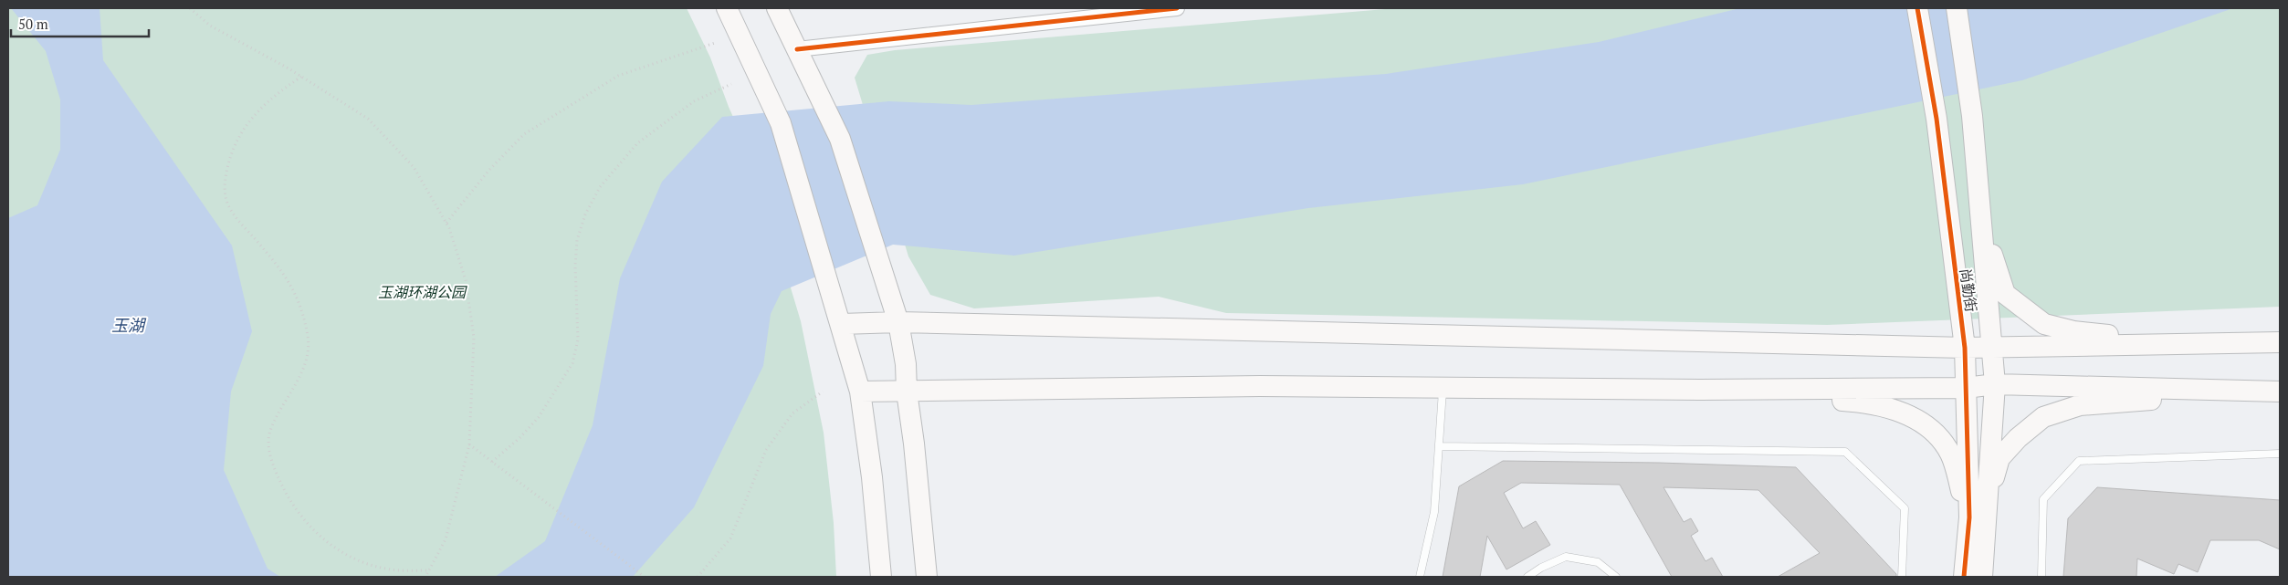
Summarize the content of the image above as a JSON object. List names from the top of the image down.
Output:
{
  "streets": {
    "main road": ["尚勤街"]
  },
  "water": ["玉湖"],
  "parks": ["玉湖环湖公园"],
  "scale_bar": "50 m"
}
